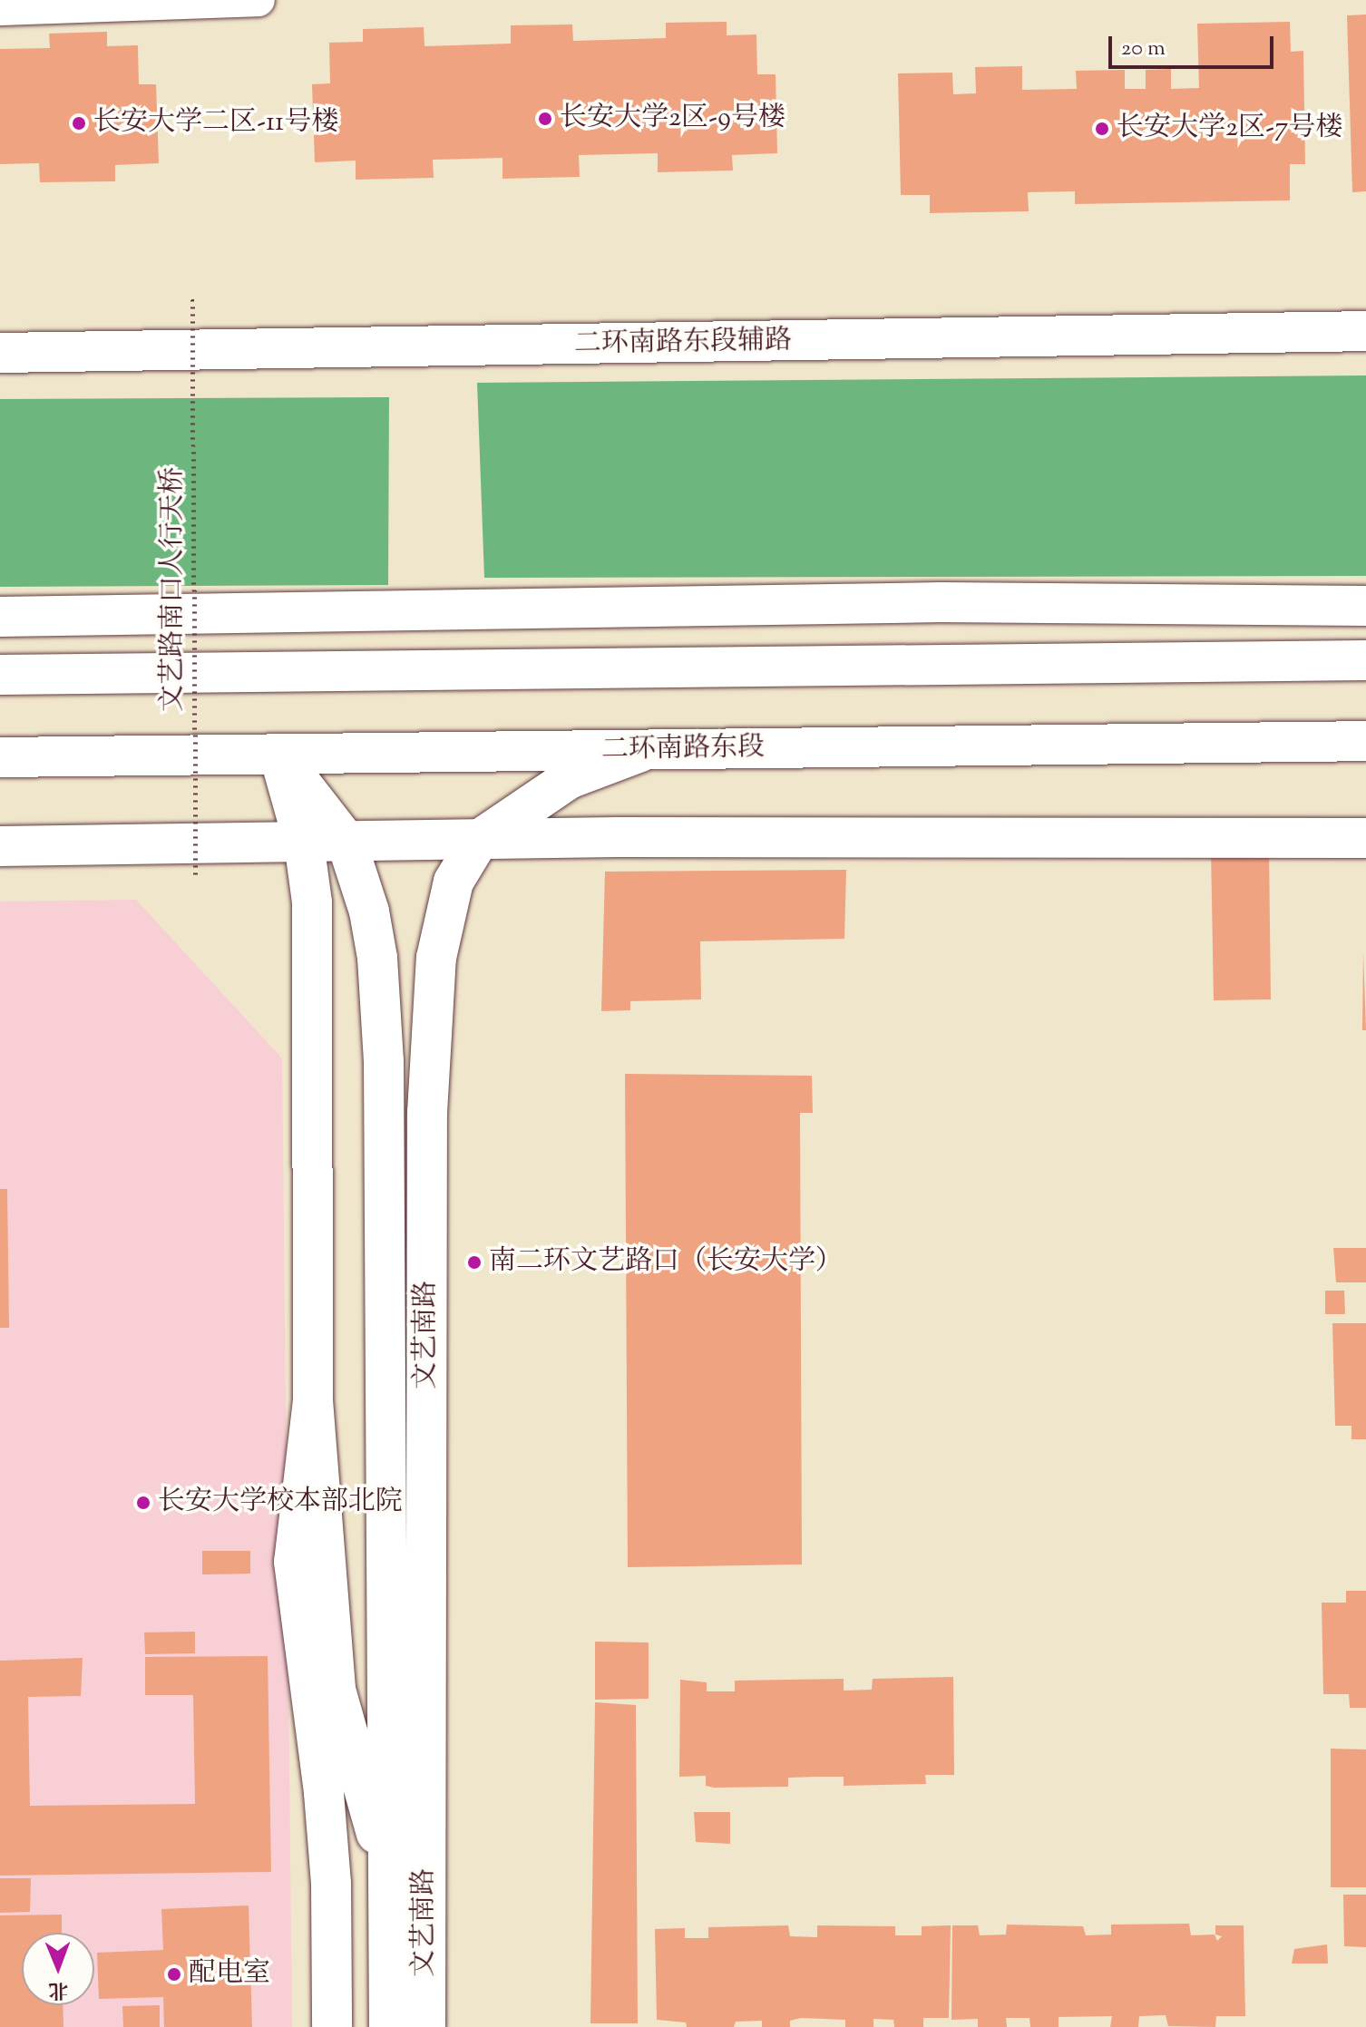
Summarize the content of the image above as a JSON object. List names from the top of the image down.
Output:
{
  "streets": {
    "main road": ["二环南路东段辅路", "二环南路东段", "文艺南路"],
    "path": ["文艺路南口人行天桥"]
  },
  "crossings": [
    ["二环南路东段", "文艺南路"]
  ],
  "places": [
    "长安大学2区-9号楼",
    "长安大学二区-11号楼",
    "长安大学2区-7号楼",
    "南二环文艺路口（长安大学）",
    "长安大学校本部北院",
    "配电室"
  ],
  "scale_bar": "20 m",
  "north": "bottom"
}
